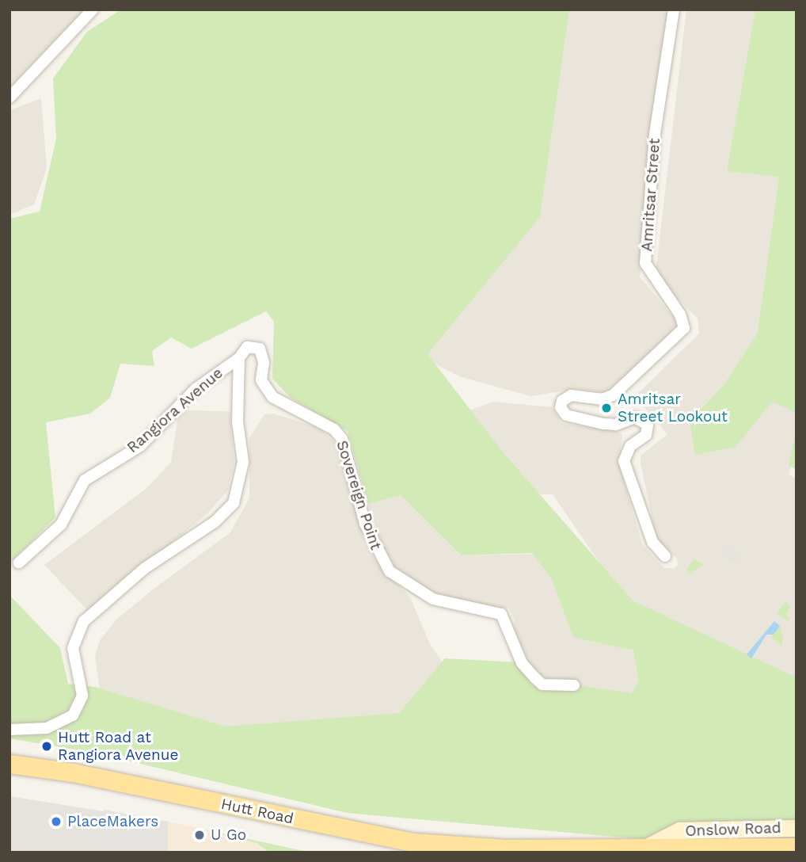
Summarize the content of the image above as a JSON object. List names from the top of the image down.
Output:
{
  "streets": {
    "main road": ["Hutt Road", "Onslow Road"],
    "street": ["Amritsar Street", "Rangiora Avenue", "Sovereign Point"]
  },
  "crossings": [
    ["Rangiora Avenue", "Sovereign Point"],
    ["Hutt Road", "Onslow Road"]
  ],
  "places": [
    "Amritsar Street Lookout",
    "Hutt Road at Rangiora Avenue",
    "PlaceMakers",
    "U Go"
  ]
}
